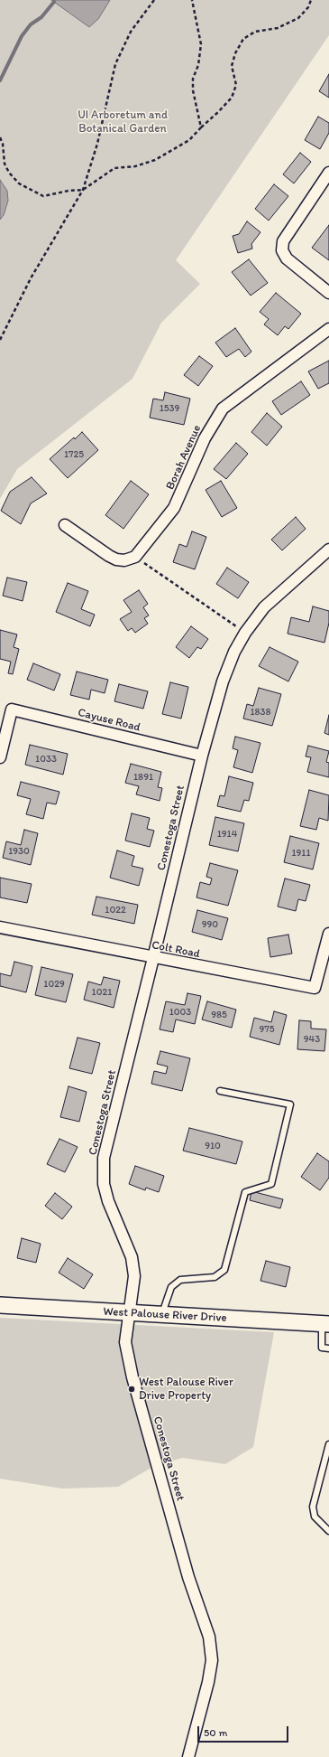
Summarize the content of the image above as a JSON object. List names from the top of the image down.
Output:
{
  "streets": {
    "street": [
      "Borah Avenue",
      "Cayuse Road",
      "Conestoga Street",
      "Colt Road",
      "West Palouse River Drive"
    ]
  },
  "crossings": [
    ["Cayuse Road", "Conestoga Street"],
    ["Conestoga Street", "Colt Road"],
    ["Conestoga Street", "West Palouse River Drive"]
  ],
  "parks": ["UI Arboretum and Botanical Garden"],
  "places": ["West Palouse River Drive Property"],
  "house_numbers": [
    "1539",
    "1725",
    "1838",
    "1033",
    "1891",
    "1914",
    "1930",
    "1911",
    "1022",
    "990",
    "1029",
    "1021",
    "1003",
    "985",
    "975",
    "943",
    "910"
  ],
  "scale_bar": "50 m"
}
